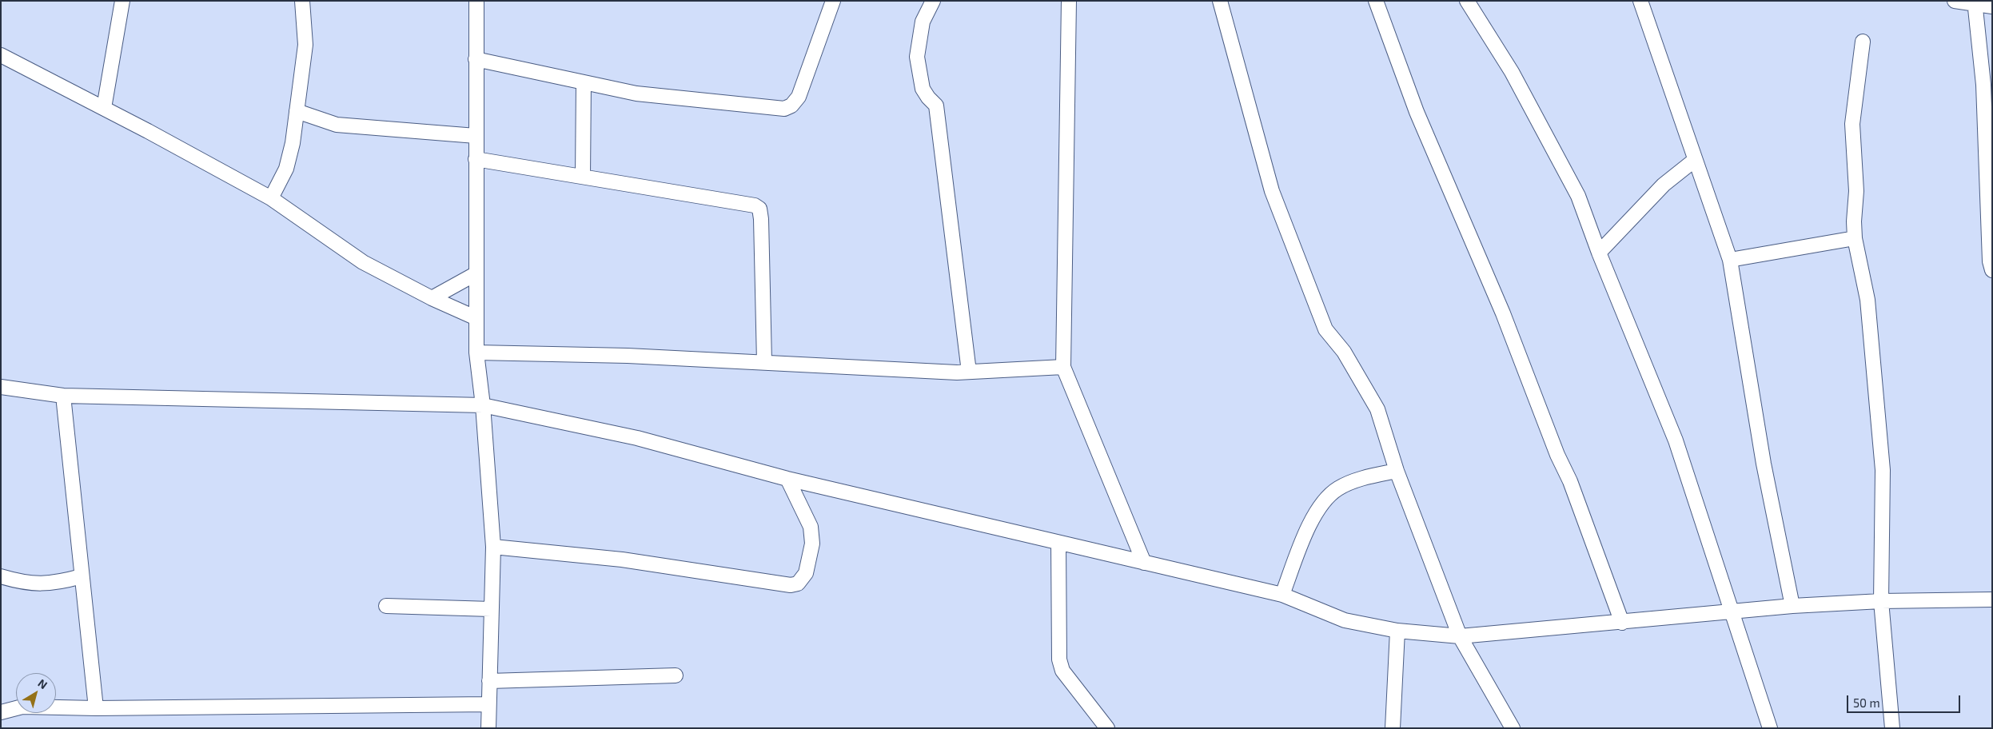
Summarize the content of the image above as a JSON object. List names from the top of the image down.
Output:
{
  "scale_bar": "50 m",
  "north": "top right"
}
